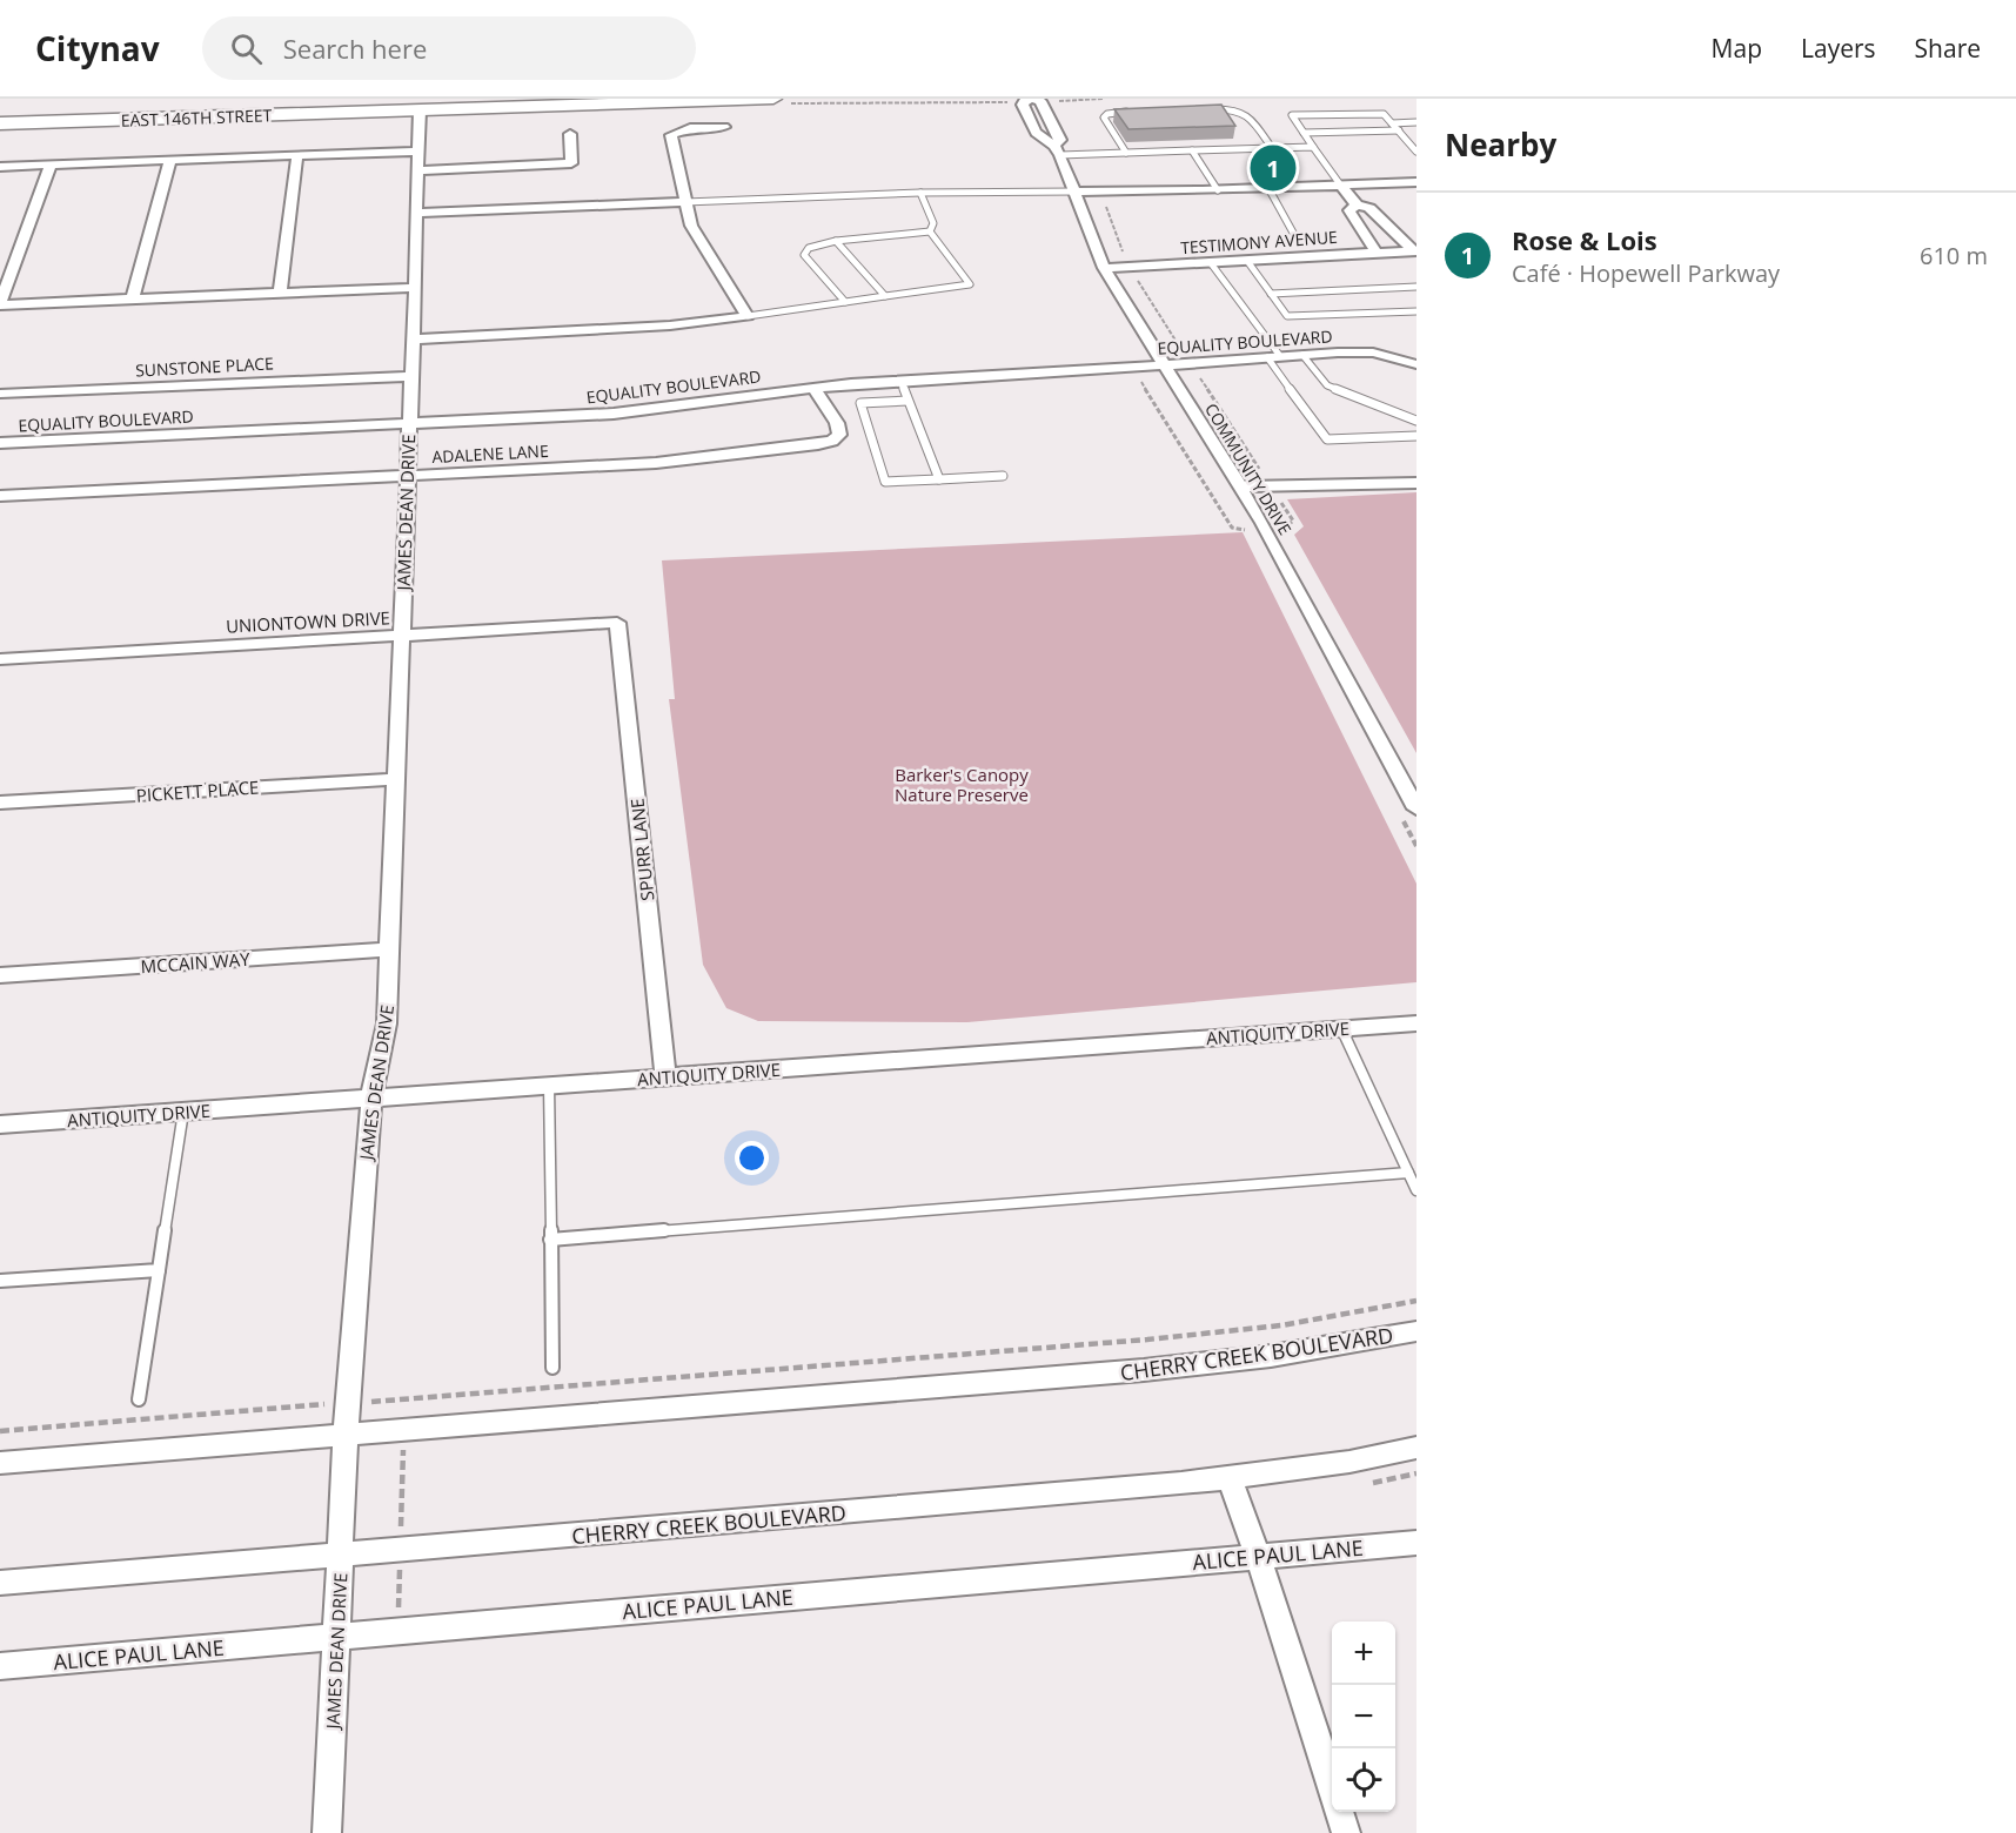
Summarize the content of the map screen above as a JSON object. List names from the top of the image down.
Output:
{
  "streets": {
    "main road": ["EAST 146TH STREET"],
    "street": [
      "TESTIMONY AVENUE",
      "EQUALITY BOULEVARD",
      "SUNSTONE PLACE",
      "ADALENE LANE",
      "COMMUNITY DRIVE",
      "JAMES DEAN DRIVE",
      "UNIONTOWN DRIVE",
      "PICKETT PLACE",
      "SPURR LANE",
      "MCCAIN WAY",
      "ANTIQUITY DRIVE",
      "CHERRY CREEK BOULEVARD",
      "ALICE PAUL LANE"
    ]
  },
  "crossings": [
    ["EAST 146TH STREET", "JAMES DEAN DRIVE"],
    ["TESTIMONY AVENUE", "COMMUNITY DRIVE"],
    ["EQUALITY BOULEVARD", "ADALENE LANE"],
    ["EQUALITY BOULEVARD", "COMMUNITY DRIVE"],
    ["EQUALITY BOULEVARD", "JAMES DEAN DRIVE"],
    ["SUNSTONE PLACE", "JAMES DEAN DRIVE"],
    ["ADALENE LANE", "JAMES DEAN DRIVE"],
    ["JAMES DEAN DRIVE", "UNIONTOWN DRIVE"],
    ["JAMES DEAN DRIVE", "PICKETT PLACE"],
    ["JAMES DEAN DRIVE", "MCCAIN WAY"],
    ["JAMES DEAN DRIVE", "ANTIQUITY DRIVE"],
    ["JAMES DEAN DRIVE", "CHERRY CREEK BOULEVARD"],
    ["JAMES DEAN DRIVE", "ALICE PAUL LANE"],
    ["UNIONTOWN DRIVE", "SPURR LANE"],
    ["SPURR LANE", "ANTIQUITY DRIVE"]
  ],
  "parks": ["Barker's Canopy Nature Preserve"],
  "page": {
    "header": "Citynav",
    "search": "Search here",
    "nav": ["Map", "Layers", "Share"],
    "heading": "Nearby",
    "pins": "1",
    "list": [
      {
        "mark": "1",
        "name": "Rose & Lois",
        "note": "Café · Hopewell Parkway",
        "value": "610 m"
      }
    ],
    "map_buttons": ["+", "−"]
  }
}
